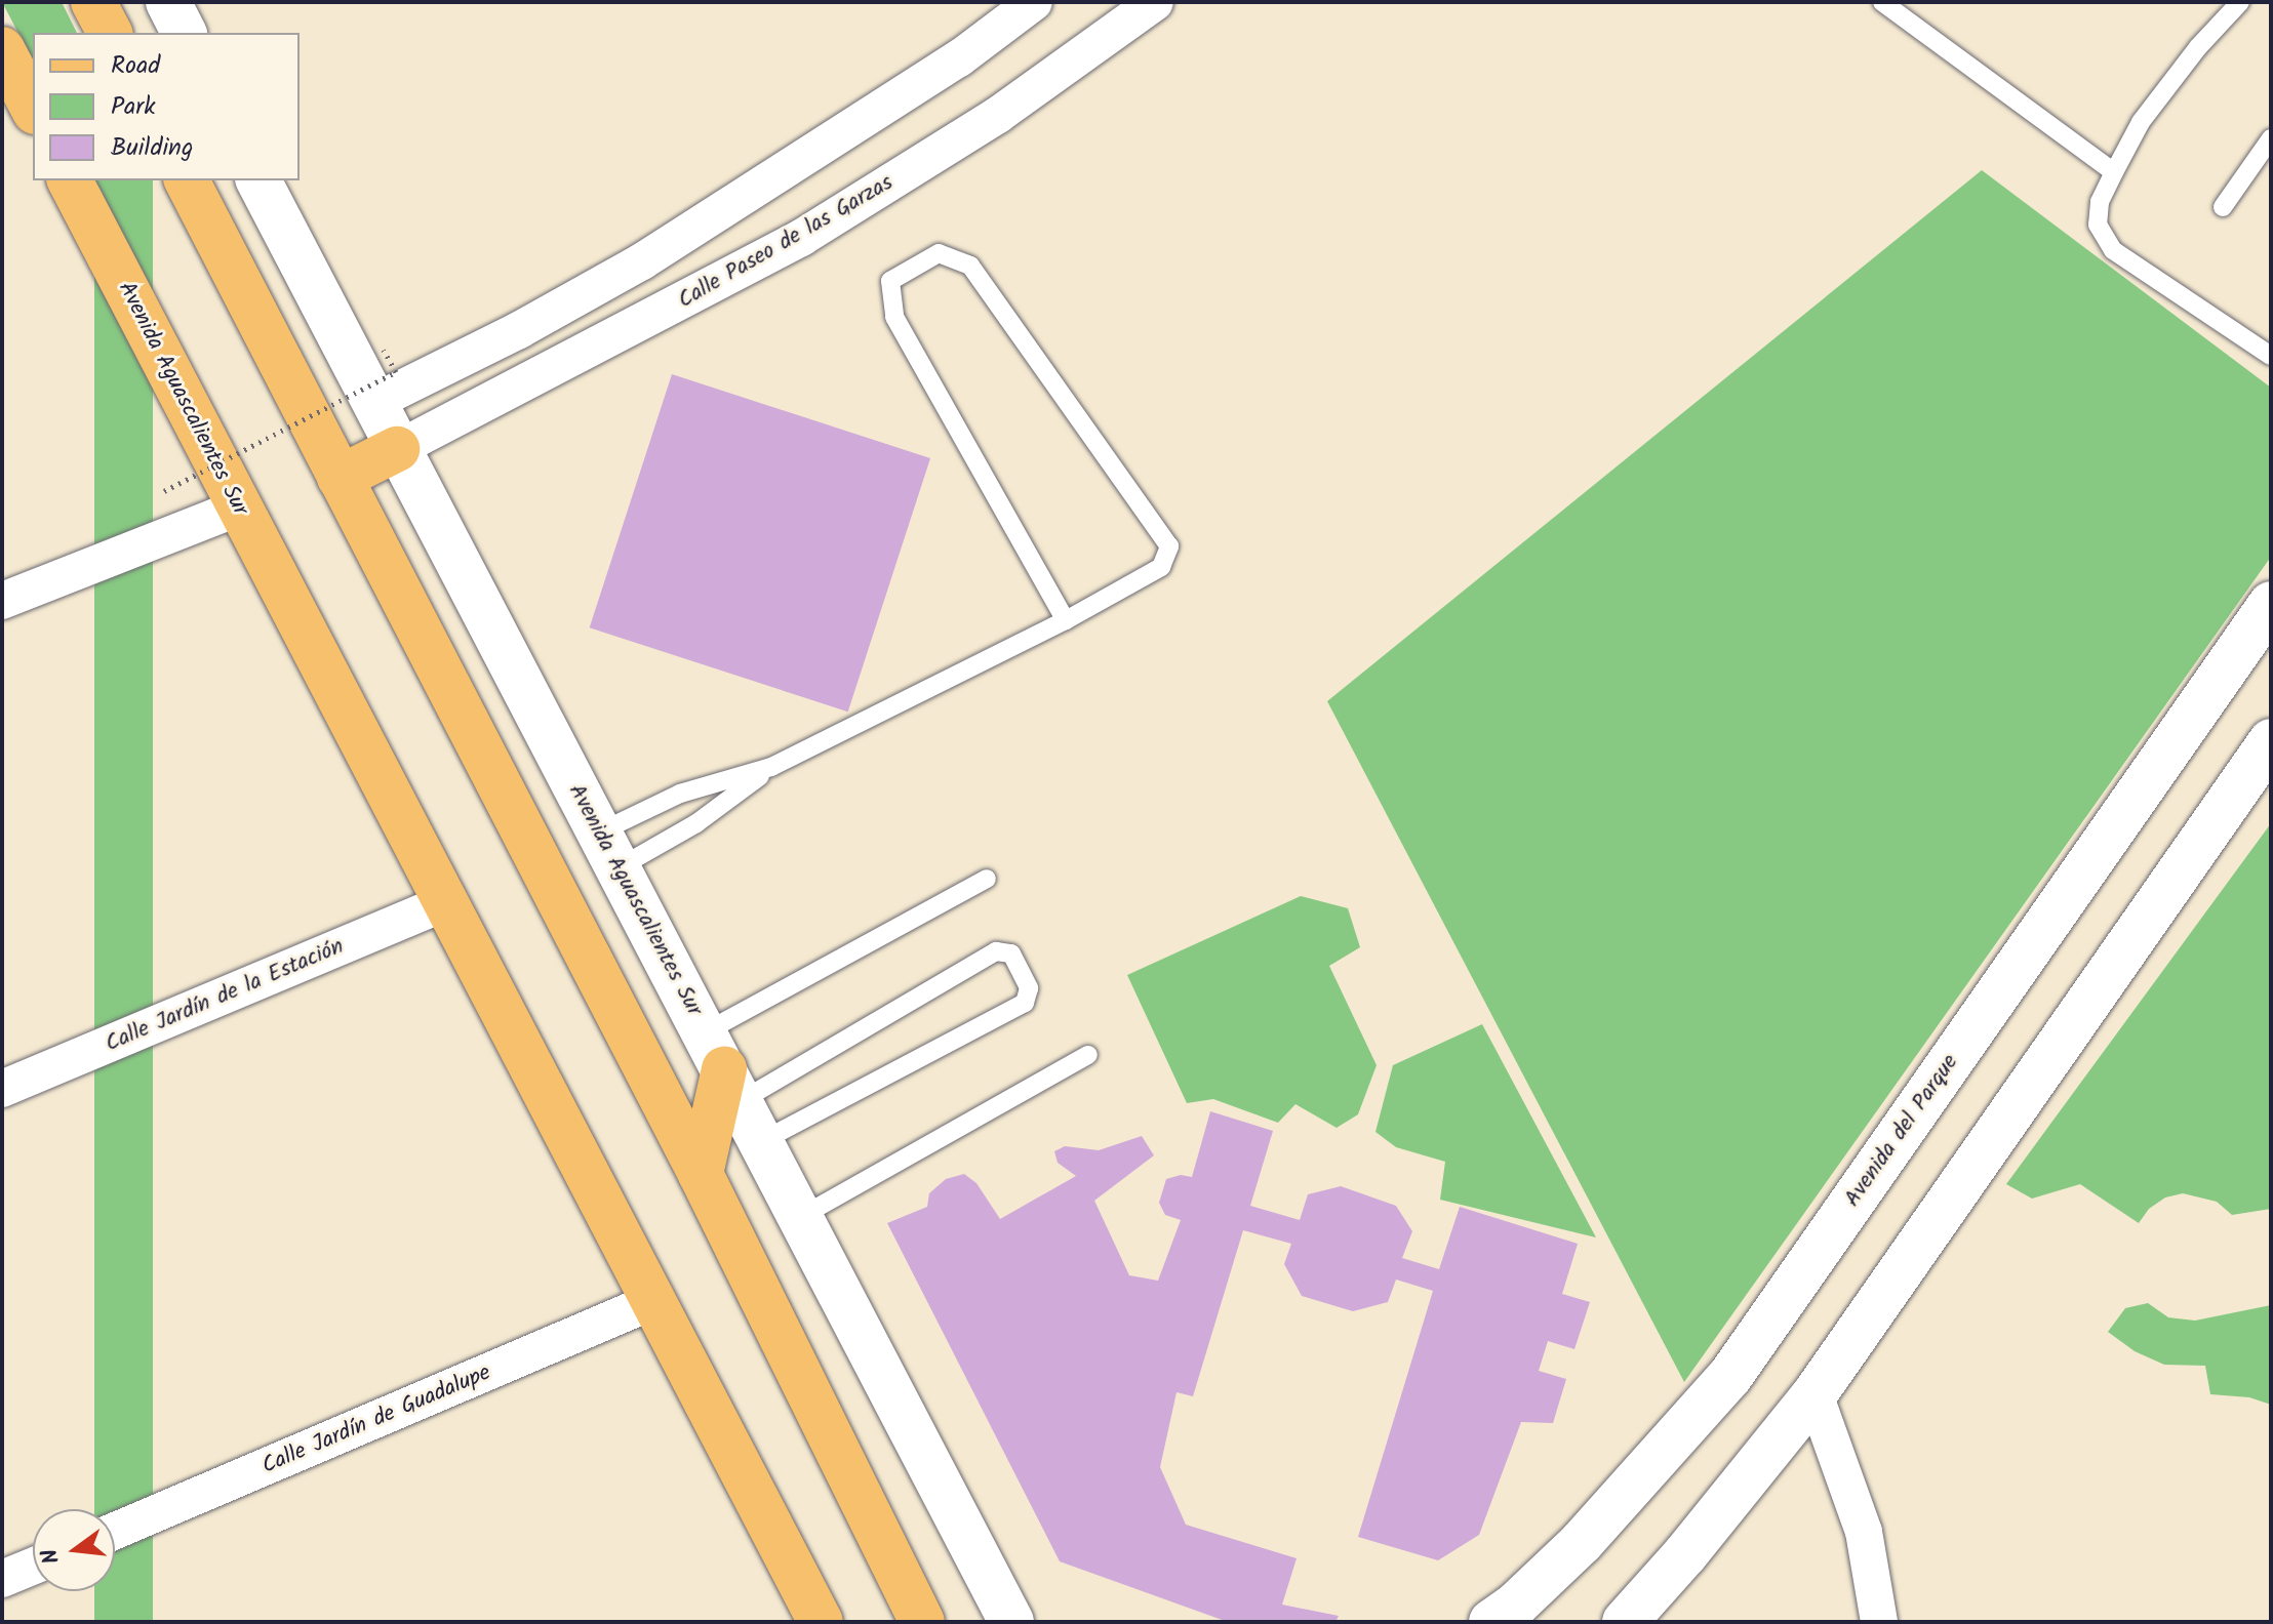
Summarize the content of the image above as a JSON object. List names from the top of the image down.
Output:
{
  "streets": {
    "main road": ["Avenida Aguascalientes Sur"],
    "street": [
      "Calle Paseo de las Garzas",
      "Calle Jardín de la Estación",
      "Avenida del Parque",
      "Calle Jardín de Guadalupe"
    ]
  },
  "crossings": [
    ["Calle Paseo de las Garzas", "Avenida Aguascalientes Sur"],
    ["Avenida Aguascalientes Sur", "Calle Jardín de la Estación"],
    ["Avenida Aguascalientes Sur", "Calle Jardín de Guadalupe"]
  ],
  "legend": ["Road", "Park", "Building"],
  "north": "left"
}
